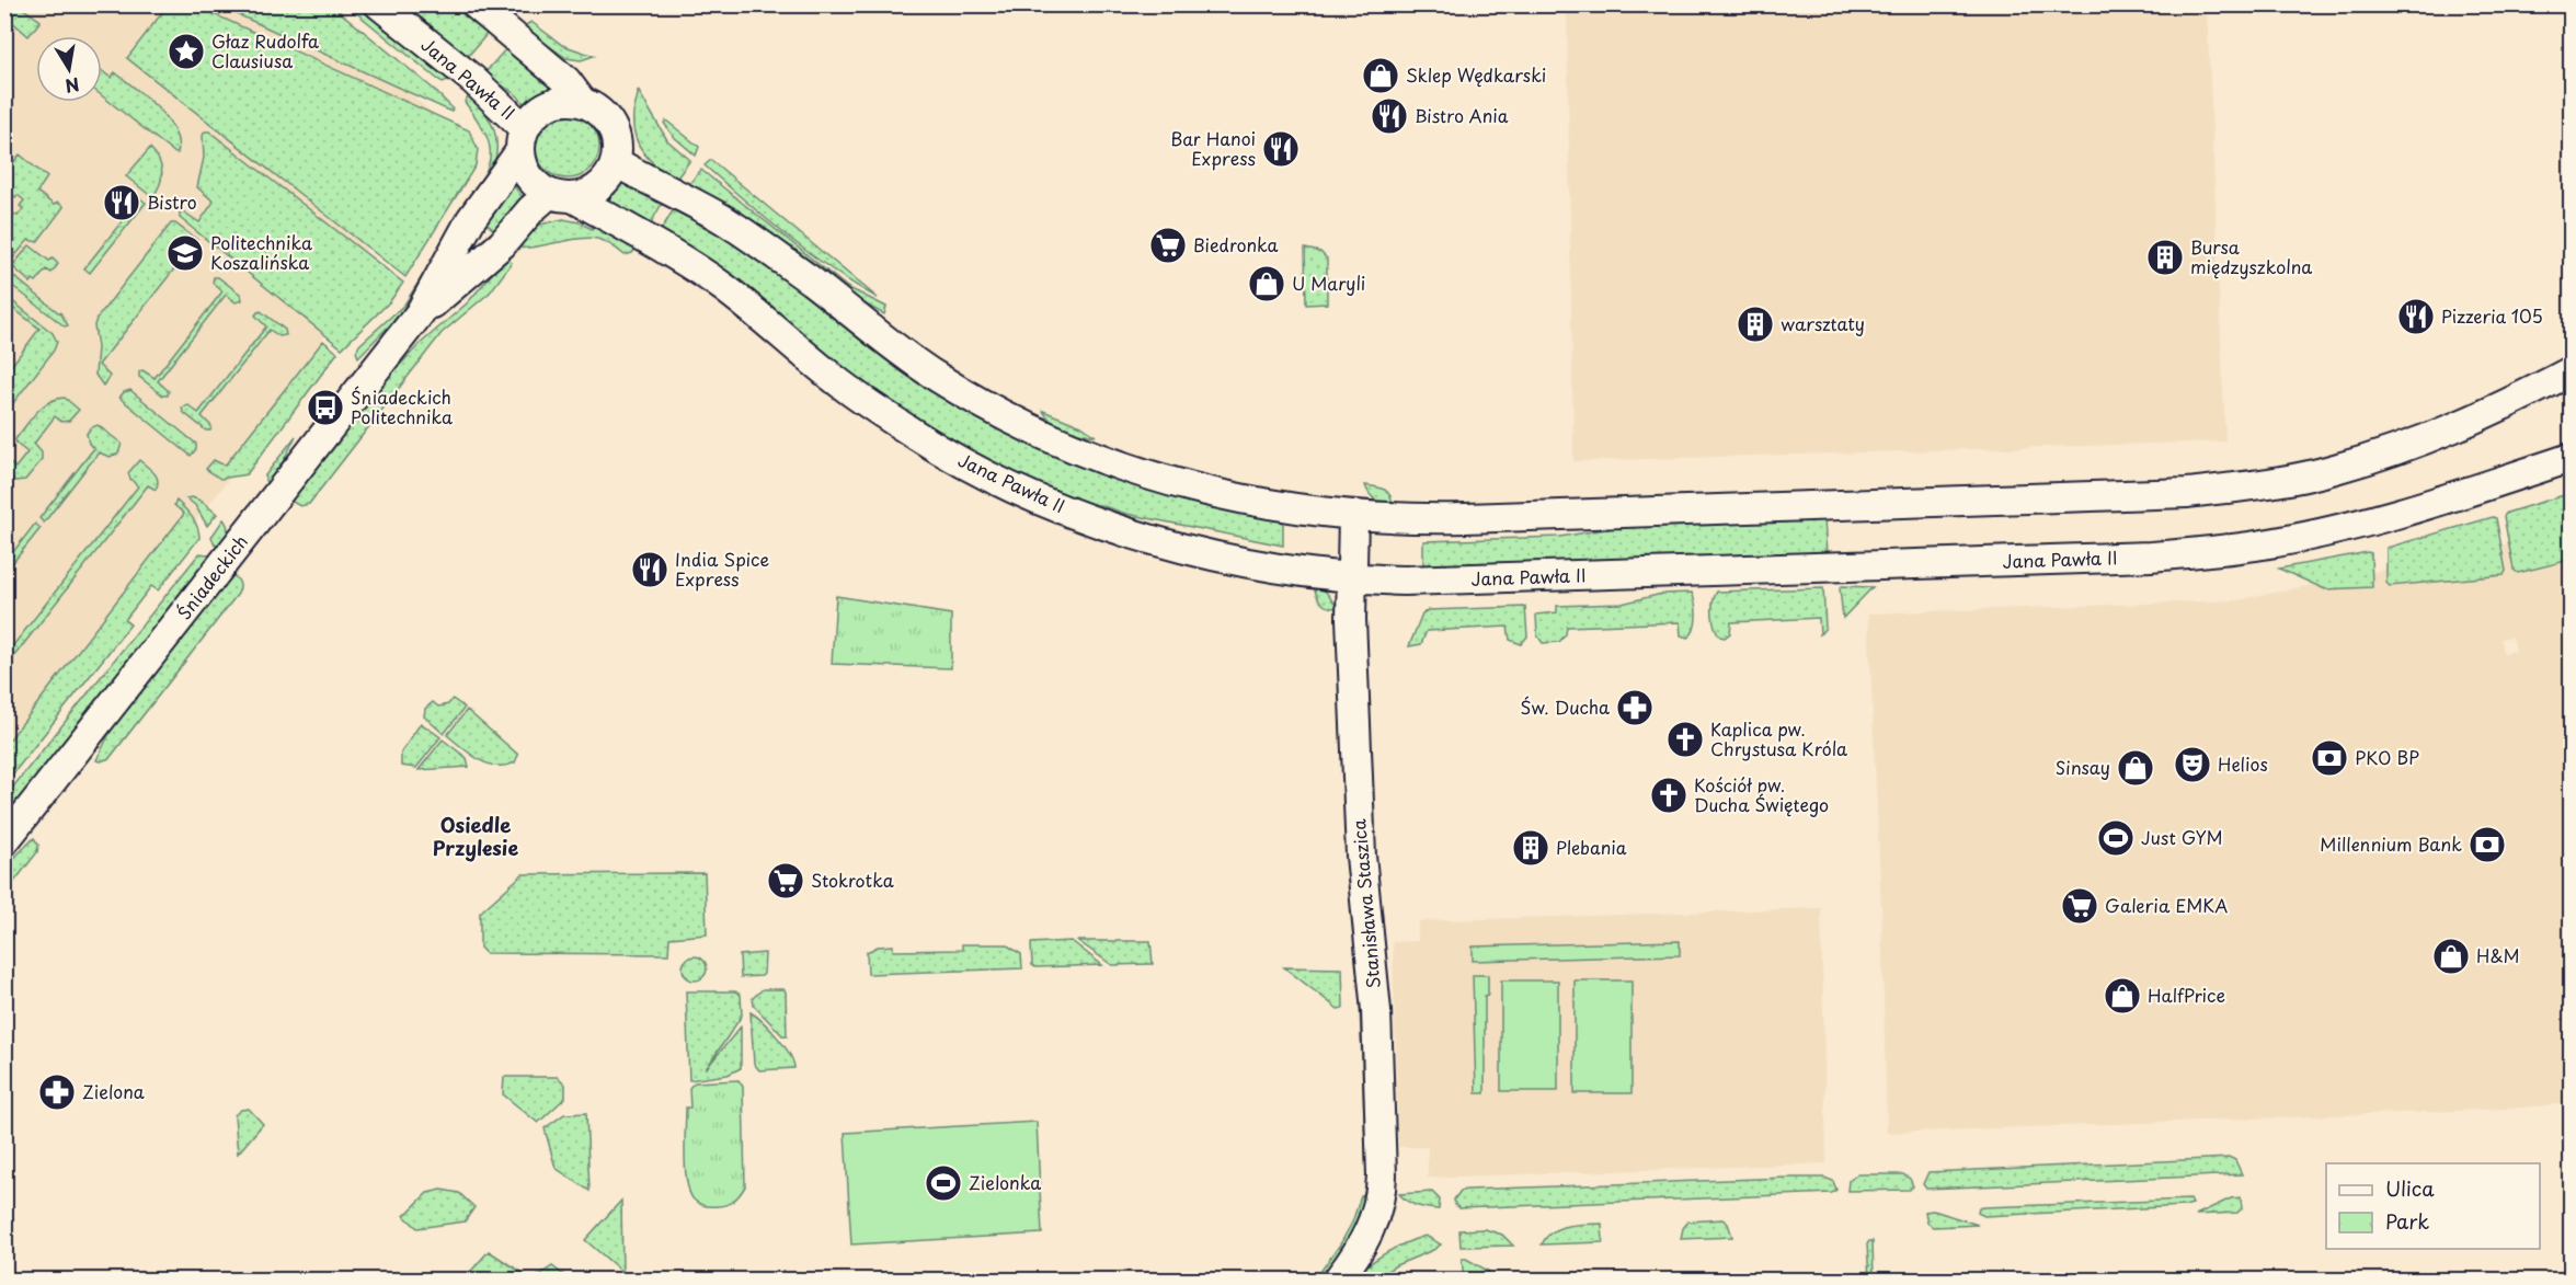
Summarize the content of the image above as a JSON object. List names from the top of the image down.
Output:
{
  "streets": {
    "main road": ["Jana Pawła II", "Śniadeckich", "Stanisława Staszica"]
  },
  "crossings": [
    ["Jana Pawła II", "Śniadeckich"],
    ["Jana Pawła II", "Stanisława Staszica"]
  ],
  "districts": ["Osiedle Przylesie"],
  "places": {
    "place": ["Głaz Rudolfa Clausiusa"],
    "shop": [
      "Sklep Wędkarski",
      "U Maryli",
      "Sinsay",
      "H&M",
      "HalfPrice"
    ],
    "restaurant": [
      "Bistro Ania",
      "Bar Hanoi Express",
      "Bistro",
      "Pizzeria 105",
      "India Spice Express"
    ],
    "supermarket": ["Biedronka", "Stokrotka", "Galeria EMKA"],
    "school or university": ["Politechnika Koszalińska"],
    "building": ["Bursa międzyszkolna", "warsztaty", "Plebania"],
    "bus stop": ["Śniadeckich Politechnika"],
    "pharmacy": ["Św. Ducha", "Zielona"],
    "church": ["Kaplica pw. Chrystusa Króla", "Kościół pw. Ducha Świętego"],
    "bank": ["PKO BP", "Millennium Bank"],
    "theatre": ["Helios"],
    "sports": ["Just GYM", "Zielonka"]
  },
  "legend": ["Ulica", "Park"],
  "north": "bottom"
}
